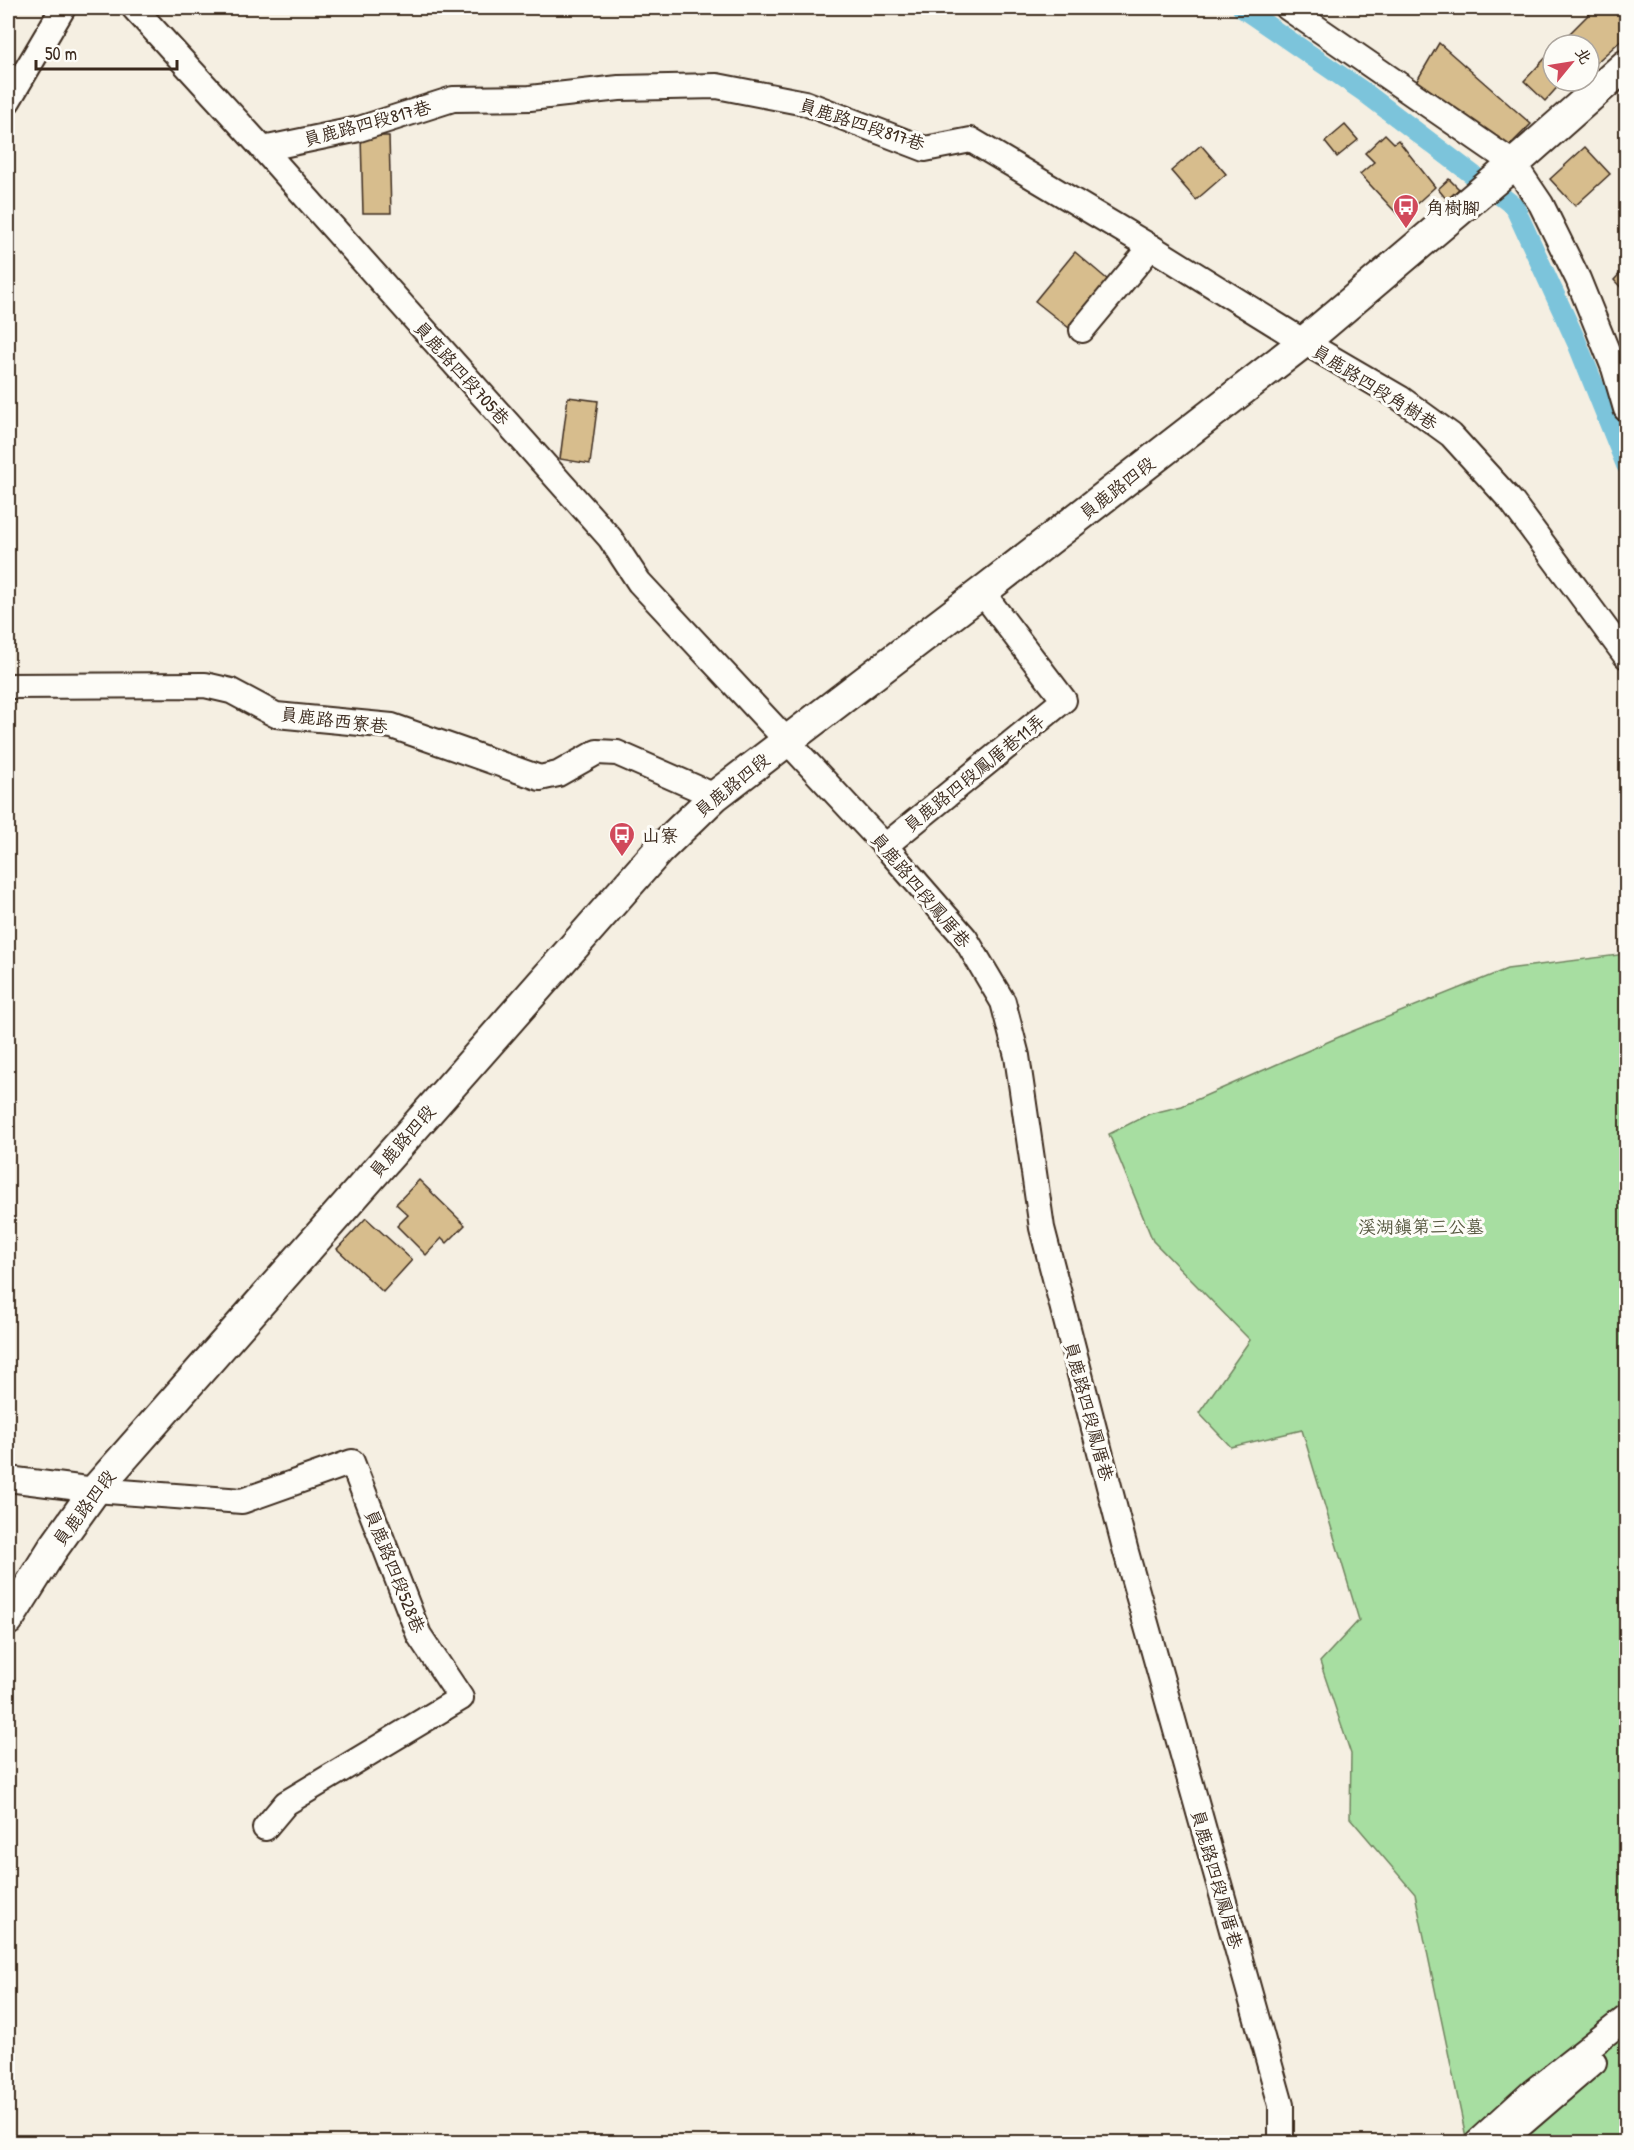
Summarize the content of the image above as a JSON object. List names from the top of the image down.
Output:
{
  "streets": {
    "main road": ["員鹿路四段"],
    "street": [
      "員鹿路四段817巷",
      "員鹿路四段705巷",
      "員鹿路四段角樹巷",
      "員鹿路西寮巷",
      "員鹿路四段鳳厝巷11弄",
      "員鹿路四段鳳厝巷",
      "員鹿路四段528巷"
    ]
  },
  "crossings": [
    ["員鹿路四段817巷", "員鹿路四段705巷"],
    ["員鹿路四段817巷", "員鹿路四段角樹巷"],
    ["員鹿路四段705巷", "員鹿路四段"],
    ["員鹿路四段705巷", "員鹿路四段鳳厝巷"],
    ["員鹿路四段角樹巷", "員鹿路四段"],
    ["員鹿路四段", "員鹿路西寮巷"],
    ["員鹿路四段", "員鹿路四段鳳厝巷11弄"],
    ["員鹿路四段", "員鹿路四段鳳厝巷"],
    ["員鹿路四段", "員鹿路四段528巷"],
    ["員鹿路四段鳳厝巷11弄", "員鹿路四段鳳厝巷"]
  ],
  "parks": ["溪湖鎮第三公墓"],
  "places": {
    "bus stop": ["角樹腳", "山寮"]
  },
  "scale_bar": "50 m",
  "north": "top right"
}
